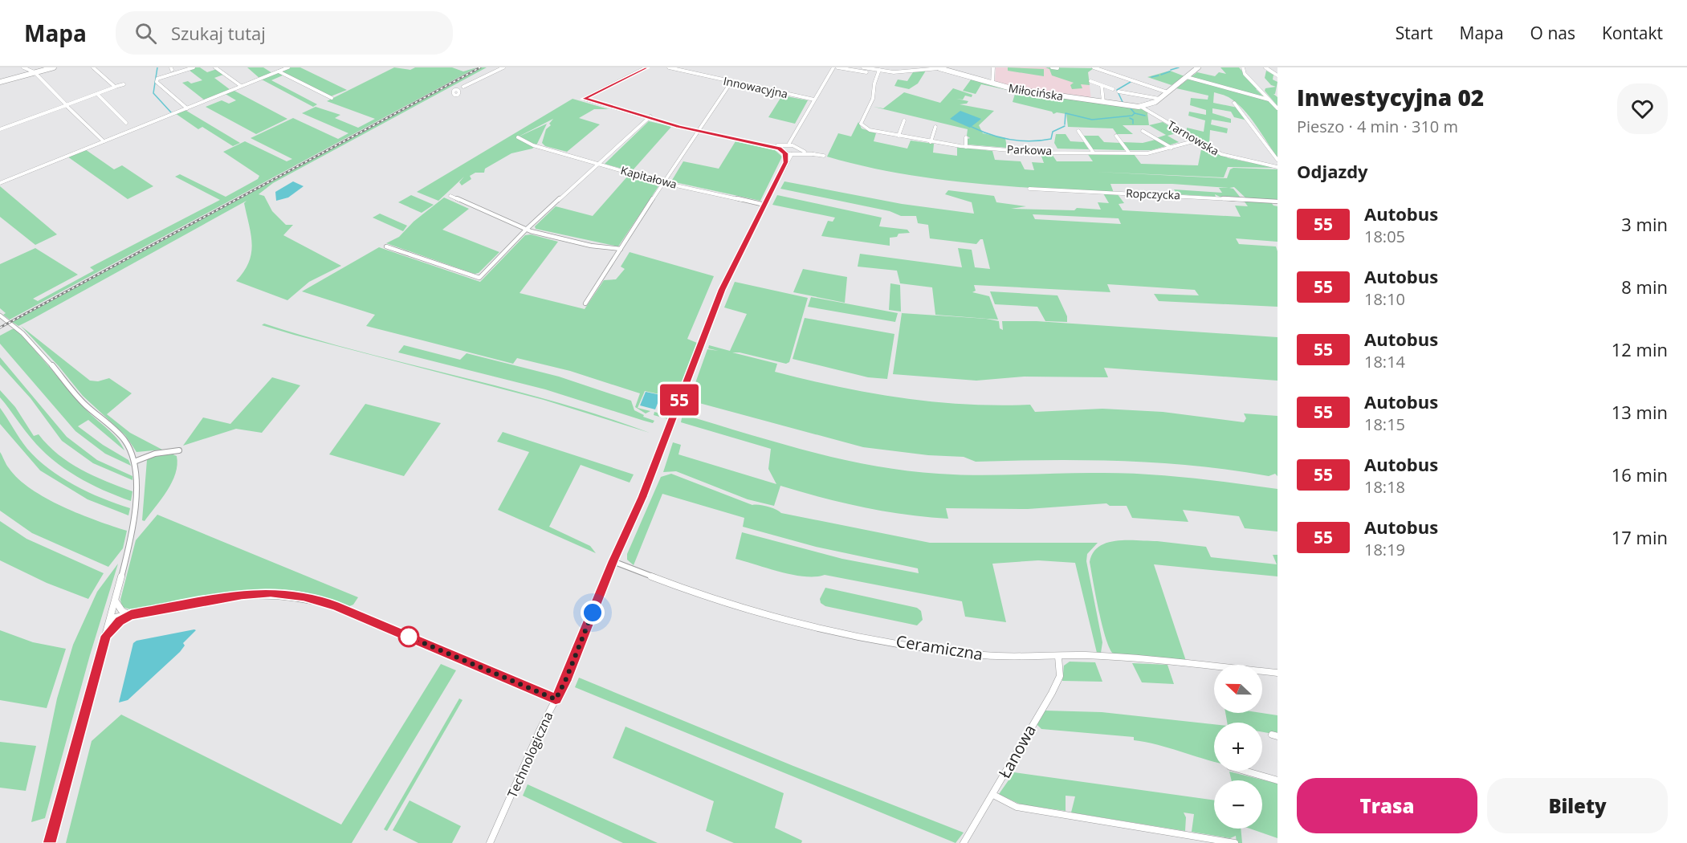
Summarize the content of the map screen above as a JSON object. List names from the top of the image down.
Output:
{
  "streets": {
    "street": [
      "Innowacyjna",
      "Miłocińska",
      "Tarnowska",
      "Parkowa",
      "Kapitałowa",
      "Ropczycka",
      "Ceramiczna",
      "Łanowa",
      "Technologiczna"
    ]
  },
  "crossings": [
    ["Miłocińska", "Tarnowska"],
    ["Miłocińska", "Parkowa"],
    ["Tarnowska", "Parkowa"],
    ["Kapitałowa", "Technologiczna"],
    ["Ceramiczna", "Łanowa"],
    ["Ceramiczna", "Technologiczna"]
  ],
  "lines": ["bus line 55"],
  "north": "left",
  "page": {
    "header": "Mapa",
    "search": "Szukaj tutaj",
    "nav": [
      "Start",
      "Mapa",
      "O nas",
      "Kontakt"
    ],
    "on_map": "55",
    "heading": [
      ["Inwestycyjna 02", "Pieszo · 4 min · 310 m"],
      "Odjazdy"
    ],
    "list": [
      {
        "mark": "55",
        "name": "Autobus",
        "note": "18:05",
        "value": "3 min"
      },
      {
        "mark": "55",
        "name": "Autobus",
        "note": "18:10",
        "value": "8 min"
      },
      {
        "mark": "55",
        "name": "Autobus",
        "note": "18:14",
        "value": "12 min"
      },
      {
        "mark": "55",
        "name": "Autobus",
        "note": "18:15",
        "value": "13 min"
      },
      {
        "mark": "55",
        "name": "Autobus",
        "note": "18:18",
        "value": "16 min"
      },
      {
        "mark": "55",
        "name": "Autobus",
        "note": "18:19",
        "value": "17 min"
      }
    ],
    "map_buttons": ["+", "−"],
    "buttons": ["Trasa", "Bilety"]
  }
}
